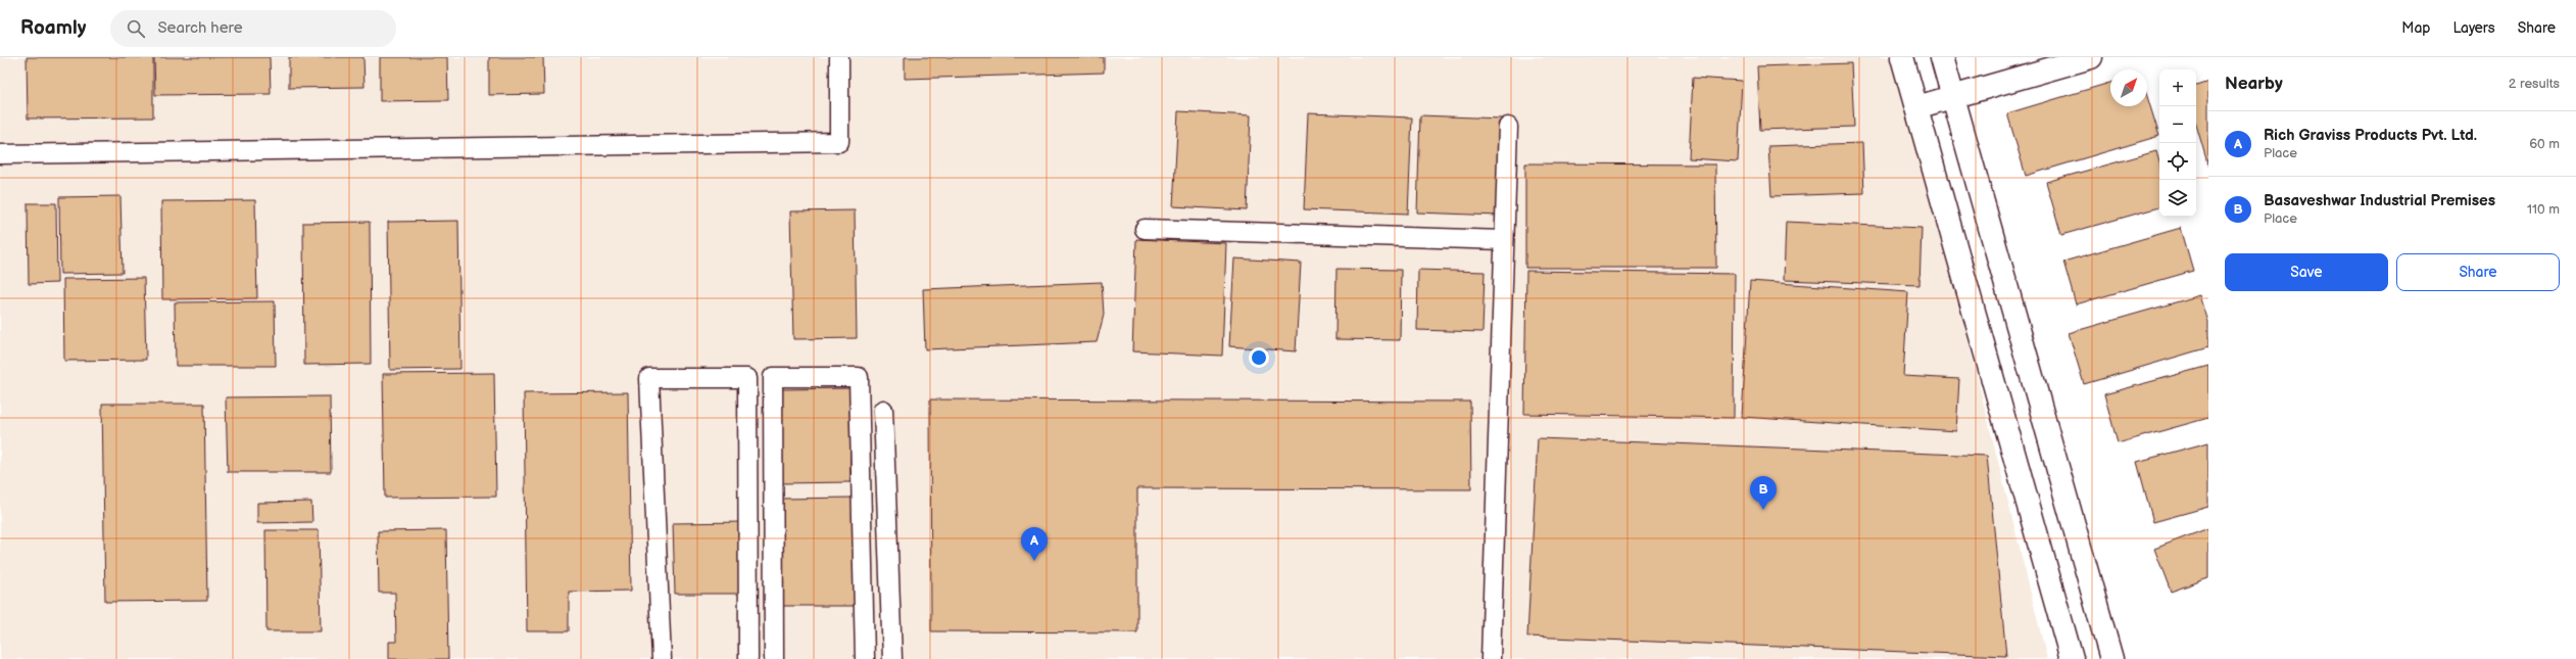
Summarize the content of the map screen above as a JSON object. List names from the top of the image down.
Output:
{
  "north": "top right",
  "page": {
    "header": "Roamly",
    "search": "Search here",
    "nav": ["Map", "Layers", "Share"],
    "heading": ["Nearby", "2 results"],
    "map_buttons": ["+", "−"],
    "list": [
      {
        "mark": "A",
        "name": "Rich Graviss Products Pvt. Ltd.",
        "note": "Place",
        "value": "60 m"
      },
      {
        "mark": "B",
        "name": "Basaveshwar Industrial Premises",
        "note": "Place",
        "value": "110 m"
      }
    ],
    "buttons": ["Save", "Share"],
    "pins": ["B", "A"]
  }
}
